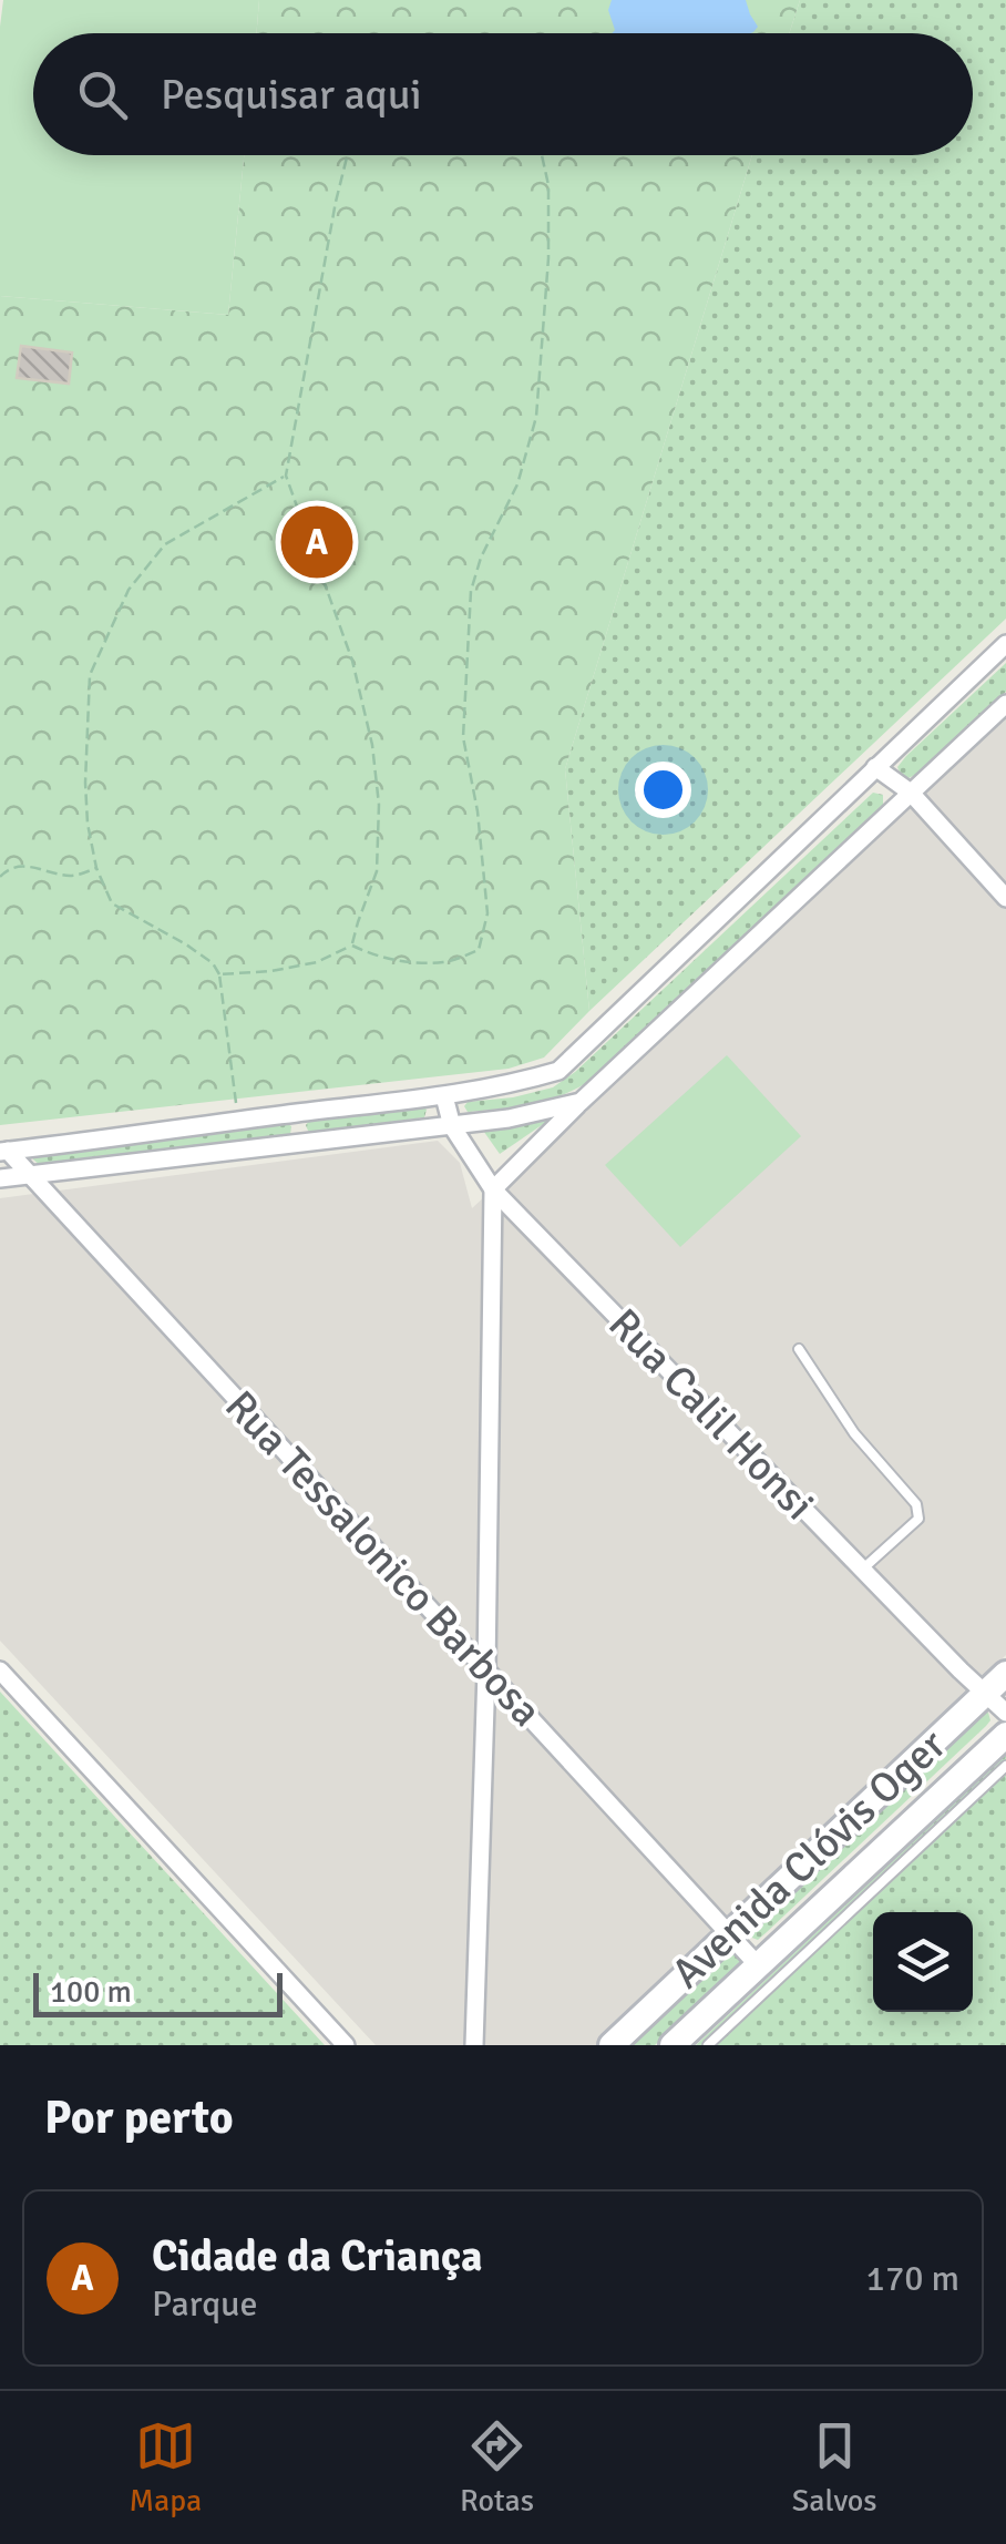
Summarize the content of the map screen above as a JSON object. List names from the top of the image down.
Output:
{
  "streets": {
    "main road": ["Avenida Clóvis Oger"],
    "street": ["Rua Calil Honsi", "Rua Tessalonico Barbosa"]
  },
  "crossings": [
    ["Rua Calil Honsi", "Avenida Clóvis Oger"],
    ["Rua Tessalonico Barbosa", "Avenida Clóvis Oger"]
  ],
  "scale_bar": "100 m",
  "page": {
    "search": "Pesquisar aqui",
    "pins": "A",
    "scale": "100 m",
    "heading": "Por perto",
    "list": [
      {
        "mark": "A",
        "name": "Cidade da Criança",
        "note": "Parque",
        "value": "170 m"
      }
    ],
    "nav": ["Mapa", "Rotas", "Salvos"]
  }
}
